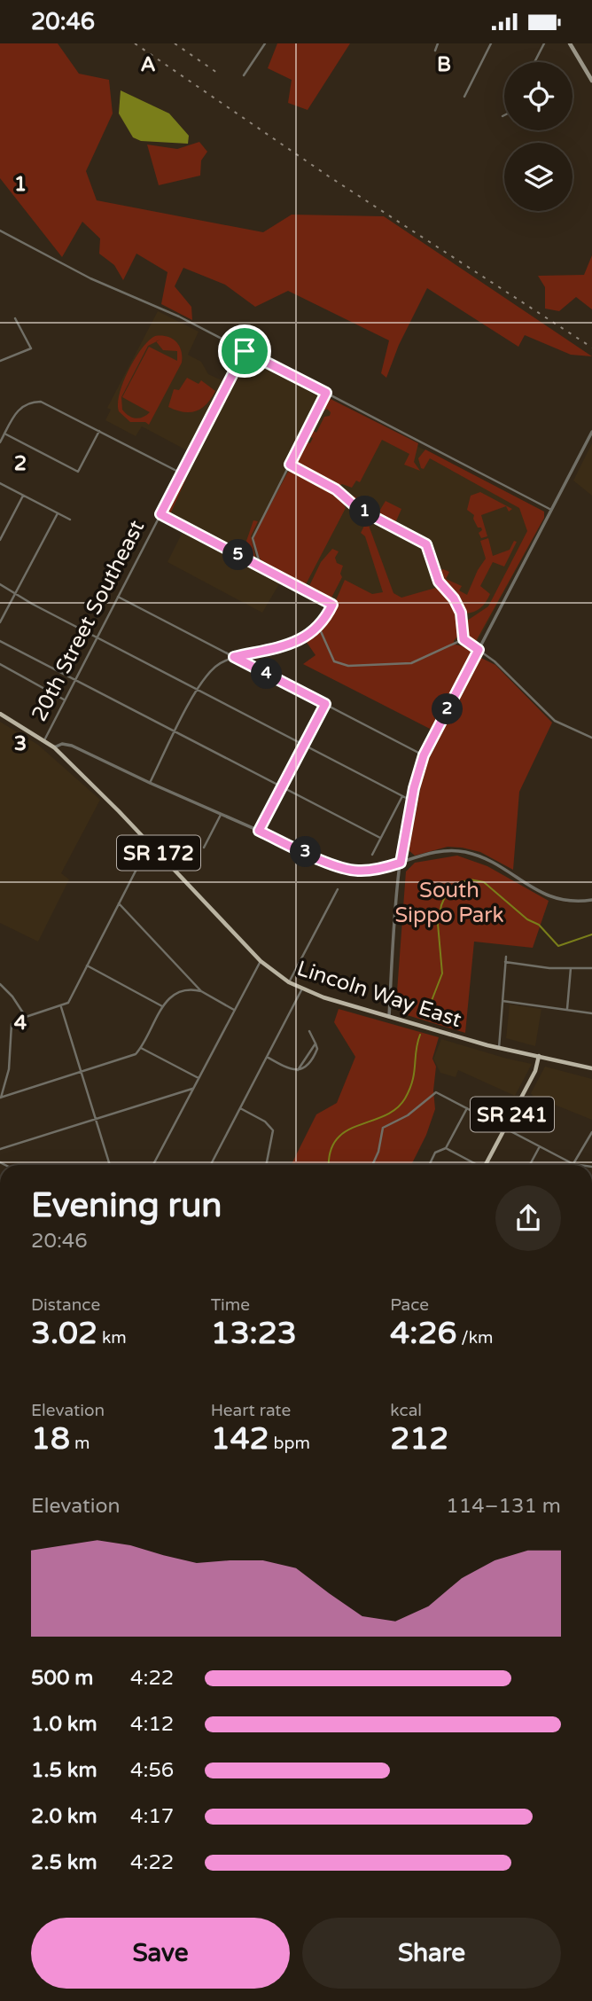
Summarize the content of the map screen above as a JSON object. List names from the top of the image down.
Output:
{
  "streets": {
    "main road": ["SR 172", "Lincoln Way East", "SR 241"],
    "street": ["20th Street Southeast"]
  },
  "crossings": [
    ["20th Street Southeast", "Lincoln Way East"],
    ["Lincoln Way East", "SR 241"]
  ],
  "parks": ["South Sippo Park"],
  "page": {
    "status": "20:46",
    "pins": [
      "1",
      "5",
      "4",
      "2",
      "3"
    ],
    "heading": ["Evening run", "20:46"],
    "stats": [
      ["Distance", "3.02 km"],
      ["Time", "13:23"],
      ["Pace", "4:26 /km"],
      ["Elevation", "18 m"],
      ["Heart rate", "142 bpm"],
      ["kcal", "212"]
    ],
    "chart": ["Elevation", "114–131 m"],
    "list": [
      {
        "name": "500 m",
        "note": "4:22"
      },
      {
        "name": "1.0 km",
        "note": "4:12"
      },
      {
        "name": "1.5 km",
        "note": "4:56"
      },
      {
        "name": "2.0 km",
        "note": "4:17"
      },
      {
        "name": "2.5 km",
        "note": "4:22"
      }
    ],
    "buttons": ["Save", "Share"]
  },
  "grid": {
    "columns": ["A", "B"],
    "rows": [
      "1",
      "2",
      "3",
      "4"
    ]
  }
}
